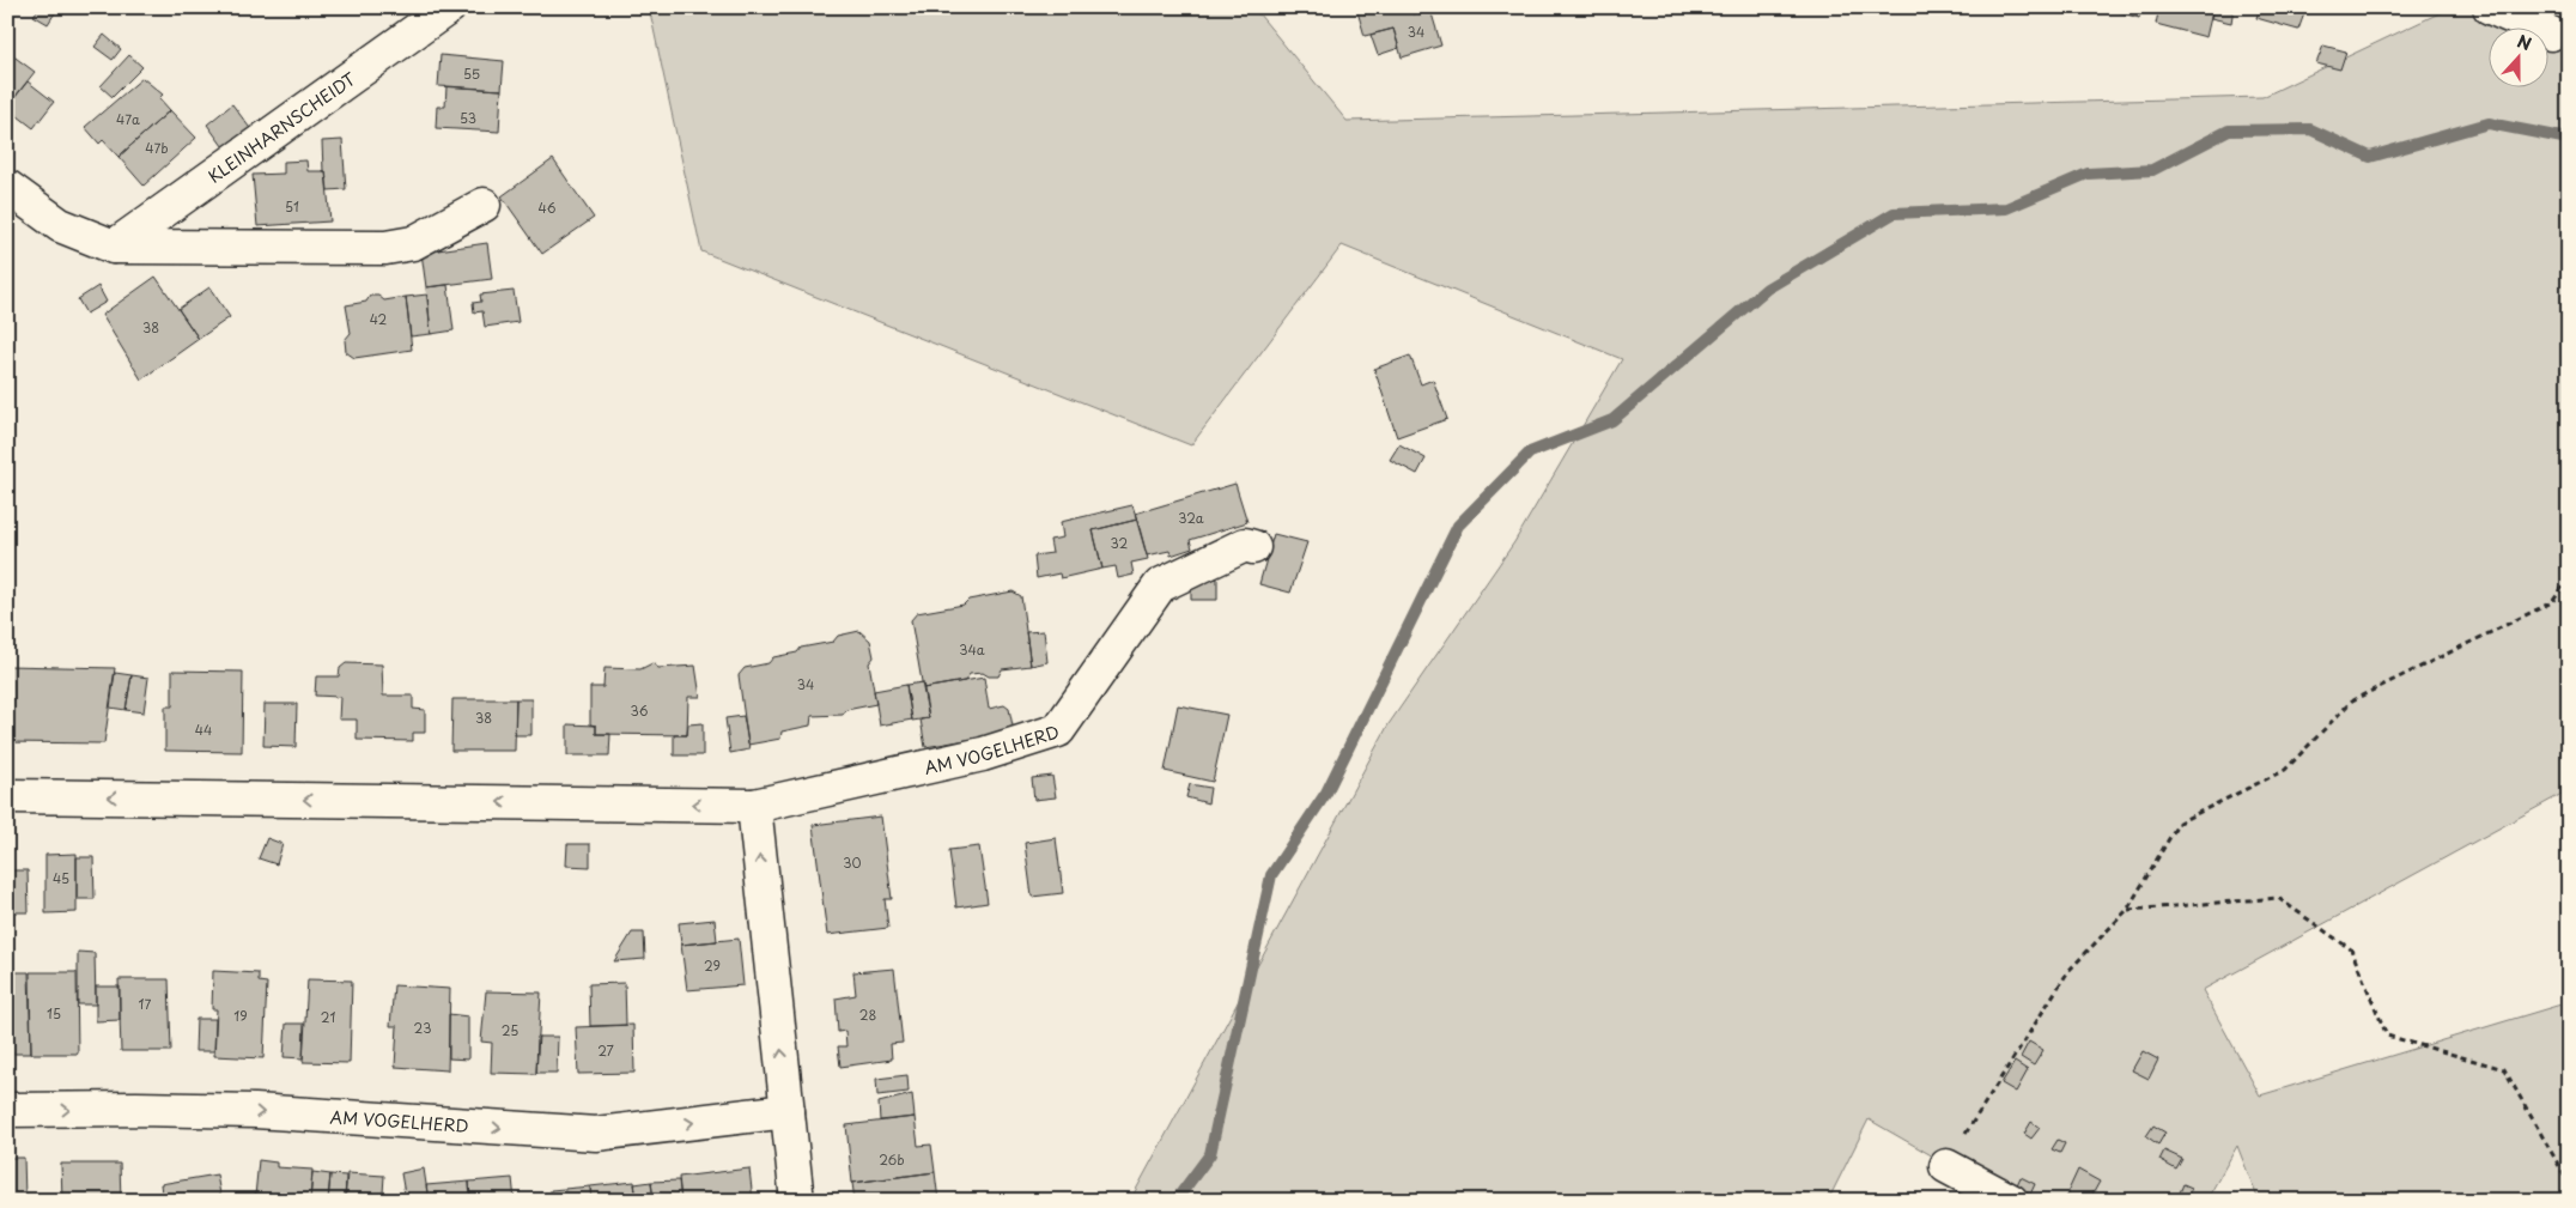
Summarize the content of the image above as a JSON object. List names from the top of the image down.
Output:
{
  "streets": {
    "street": ["KLEINHARNSCHEIDT", "AM VOGELHERD"]
  },
  "house_numbers": [
    "34",
    "55",
    "53",
    "47a",
    "47b",
    "51",
    "46",
    "42",
    "38",
    "32a",
    "32",
    "34a",
    "34",
    "36",
    "38",
    "44",
    "30",
    "45",
    "29",
    "17",
    "15",
    "28",
    "19",
    "21",
    "23",
    "25",
    "27",
    "26b"
  ],
  "north": "top"
}
